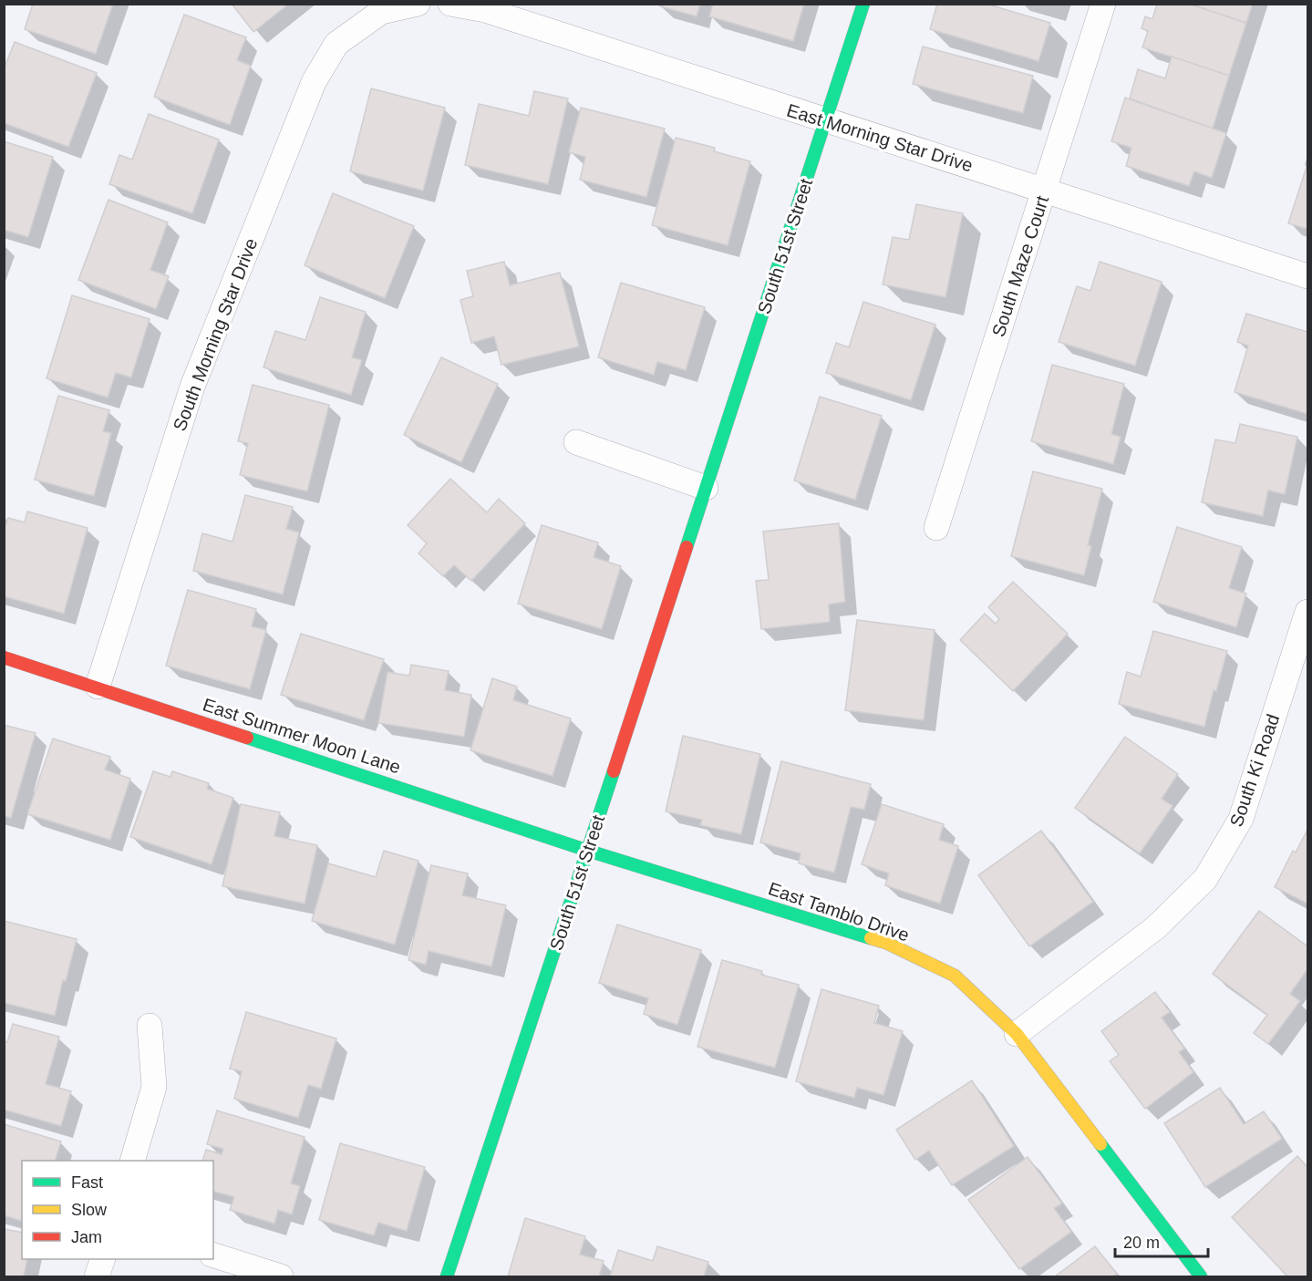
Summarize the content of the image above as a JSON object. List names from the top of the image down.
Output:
{
  "streets": {
    "street": [
      "East Morning Star Drive",
      "South 51st Street",
      "South Maze Court",
      "South Morning Star Drive",
      "East Summer Moon Lane",
      "South Ki Road",
      "East Tamblo Drive"
    ]
  },
  "crossings": [
    ["East Morning Star Drive", "South 51st Street"],
    ["East Morning Star Drive", "South Maze Court"],
    ["South 51st Street", "East Summer Moon Lane"],
    ["South 51st Street", "East Tamblo Drive"],
    ["South Morning Star Drive", "East Summer Moon Lane"],
    ["East Summer Moon Lane", "East Tamblo Drive"],
    ["South Ki Road", "East Tamblo Drive"]
  ],
  "legend": ["Fast", "Slow", "Jam"],
  "scale_bar": "20 m"
}
